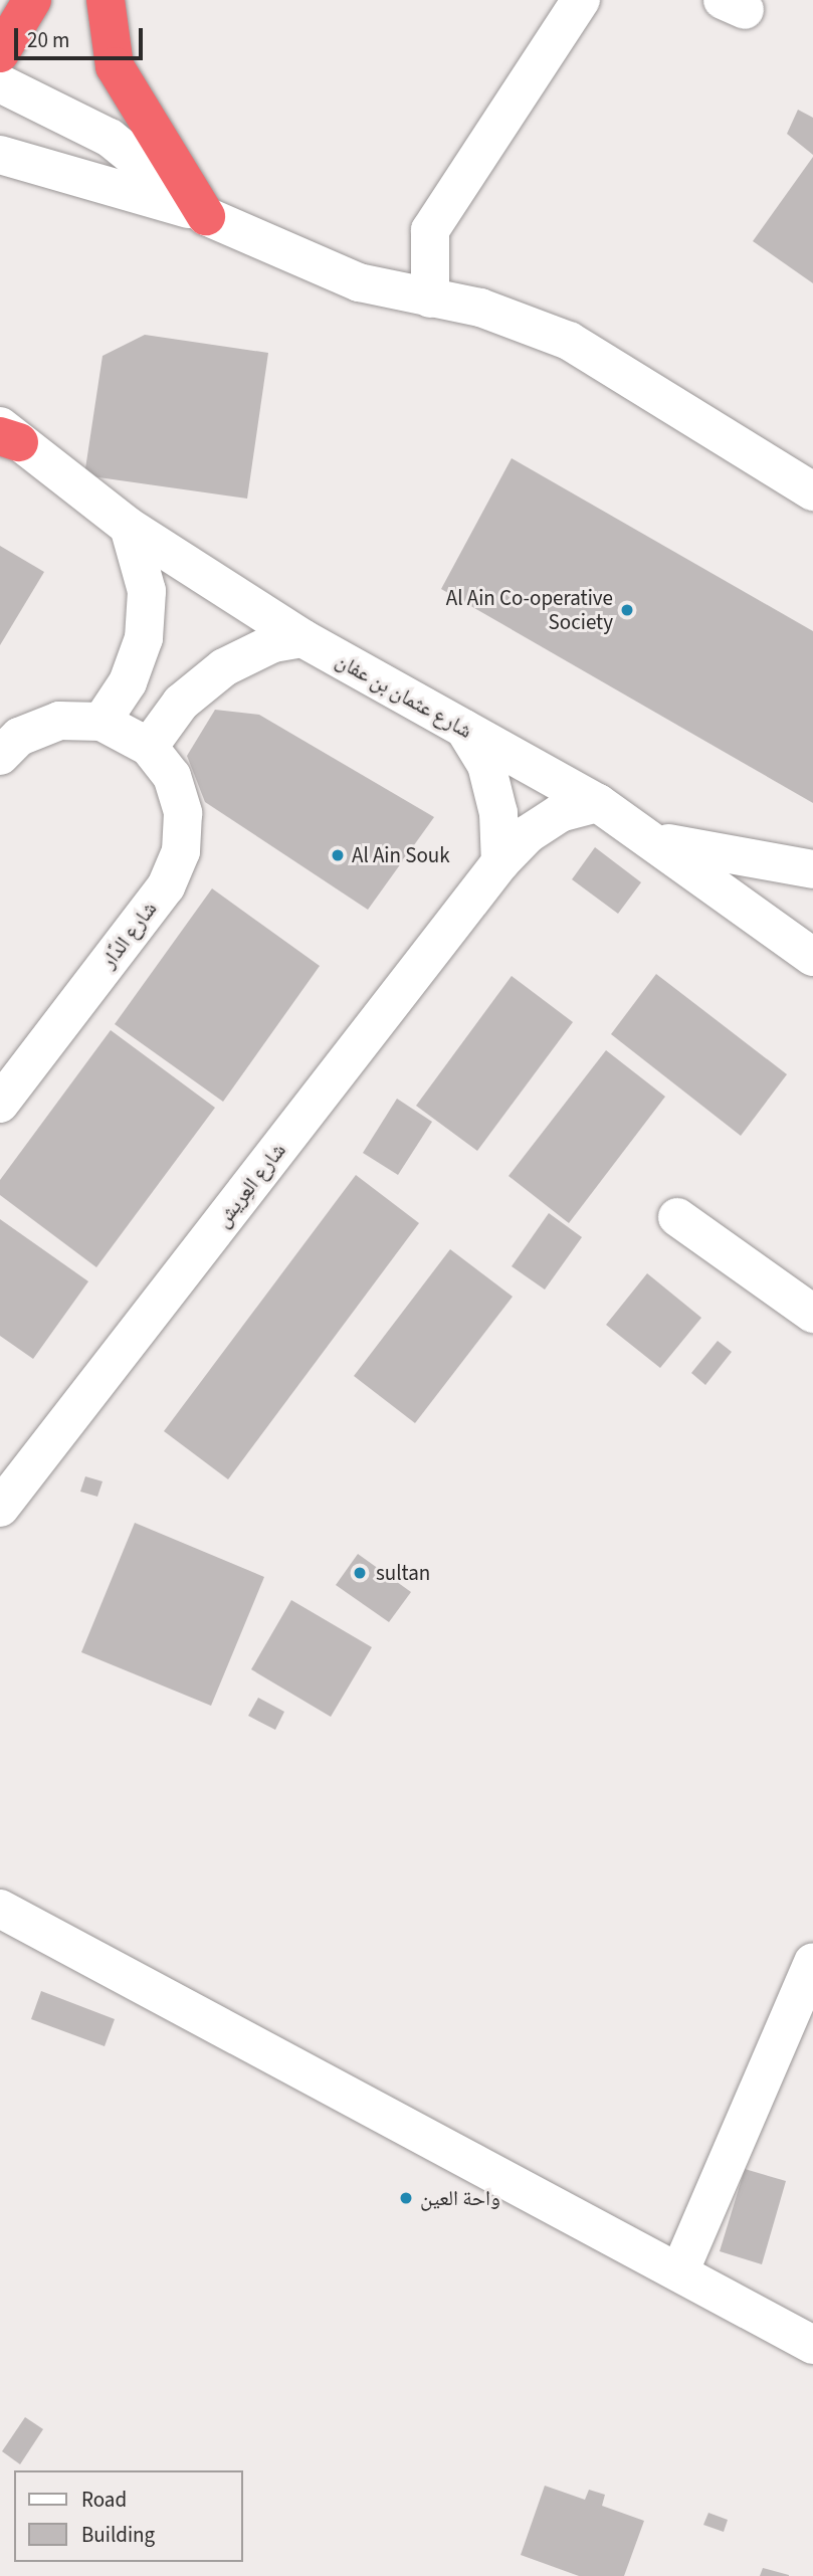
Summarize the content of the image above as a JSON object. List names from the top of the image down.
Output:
{
  "streets": {
    "street": ["شارع عثمان بن عفان", "شارع الدَّار", "شارع العِريش"]
  },
  "crossings": [
    ["شارع عثمان بن عفان", "شارع العِريش"]
  ],
  "places": [
    "Al Ain Co-operative Society",
    "Al Ain Souk",
    "sultan",
    "واحة العين"
  ],
  "legend": ["Road", "Building"],
  "scale_bar": "20 m"
}
